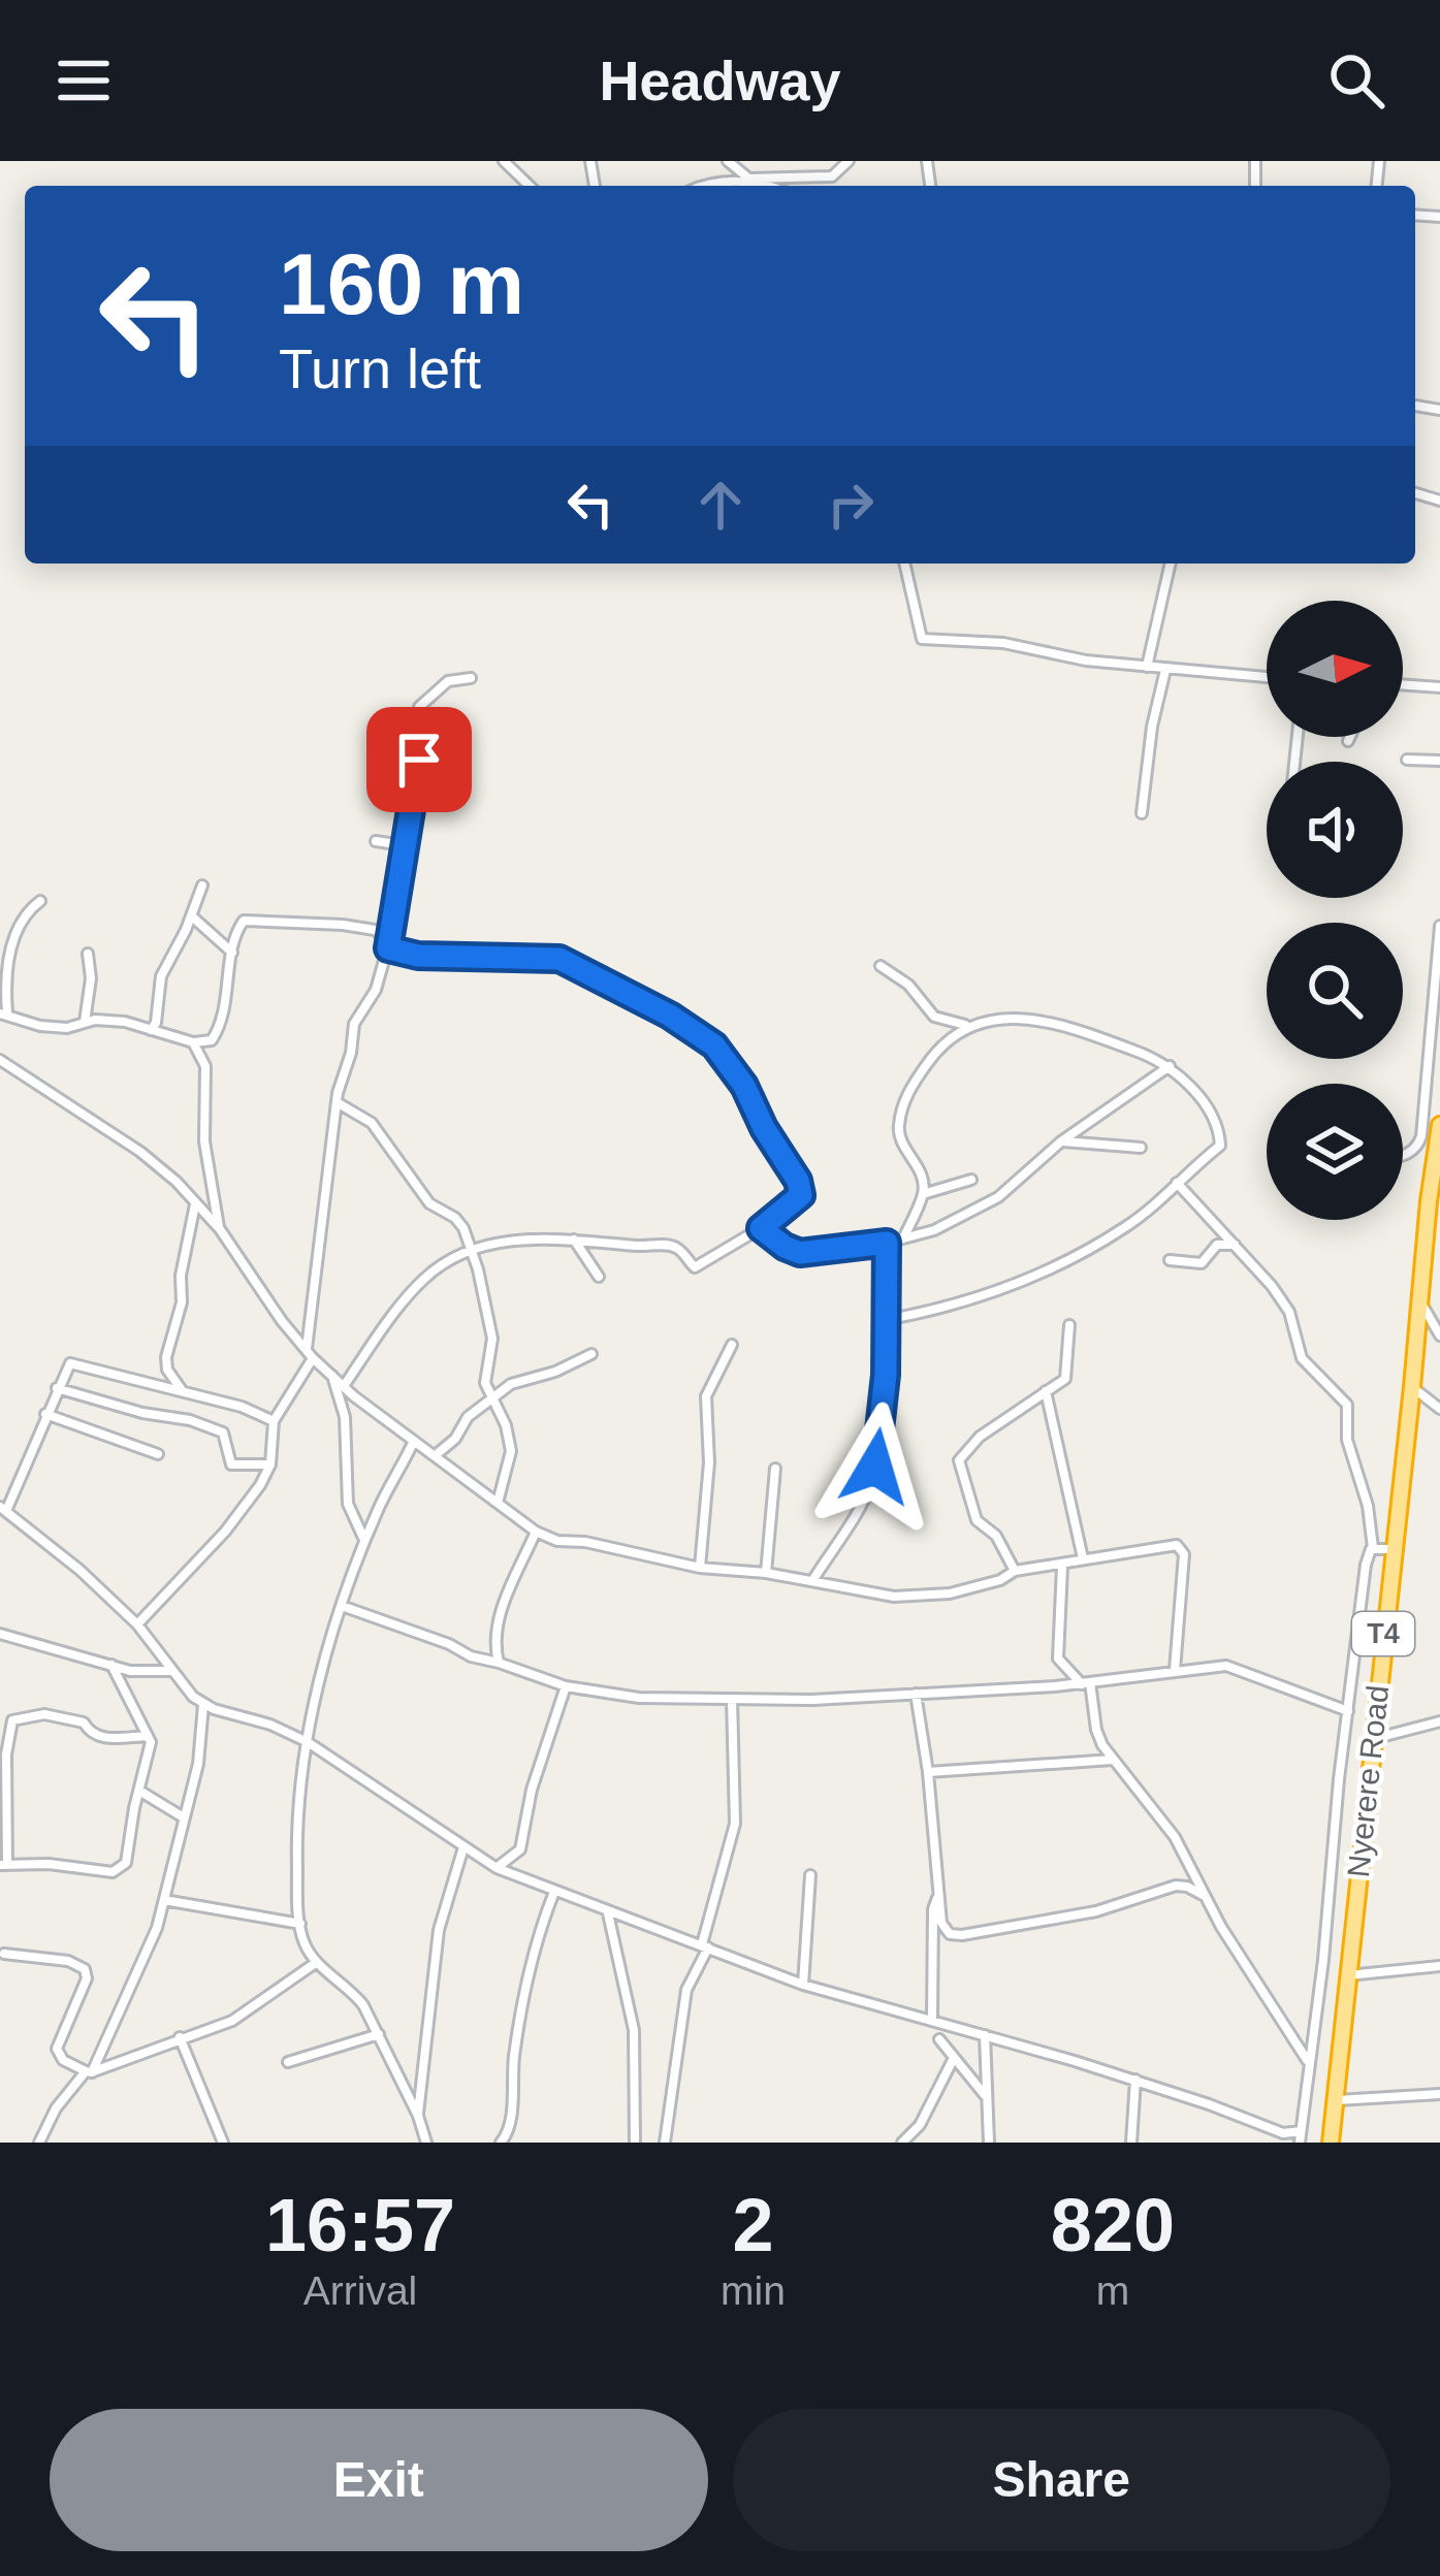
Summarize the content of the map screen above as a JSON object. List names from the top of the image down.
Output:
{
  "streets": {
    "highway": ["T4", "Nyerere Road"]
  },
  "north": "right",
  "page": {
    "header": "Headway",
    "turn": ["160 m", "Turn left"],
    "eta": [
      "16:57",
      "Arrival",
      "2",
      "min",
      "820",
      "m"
    ],
    "buttons": ["Exit", "Share"]
  }
}
